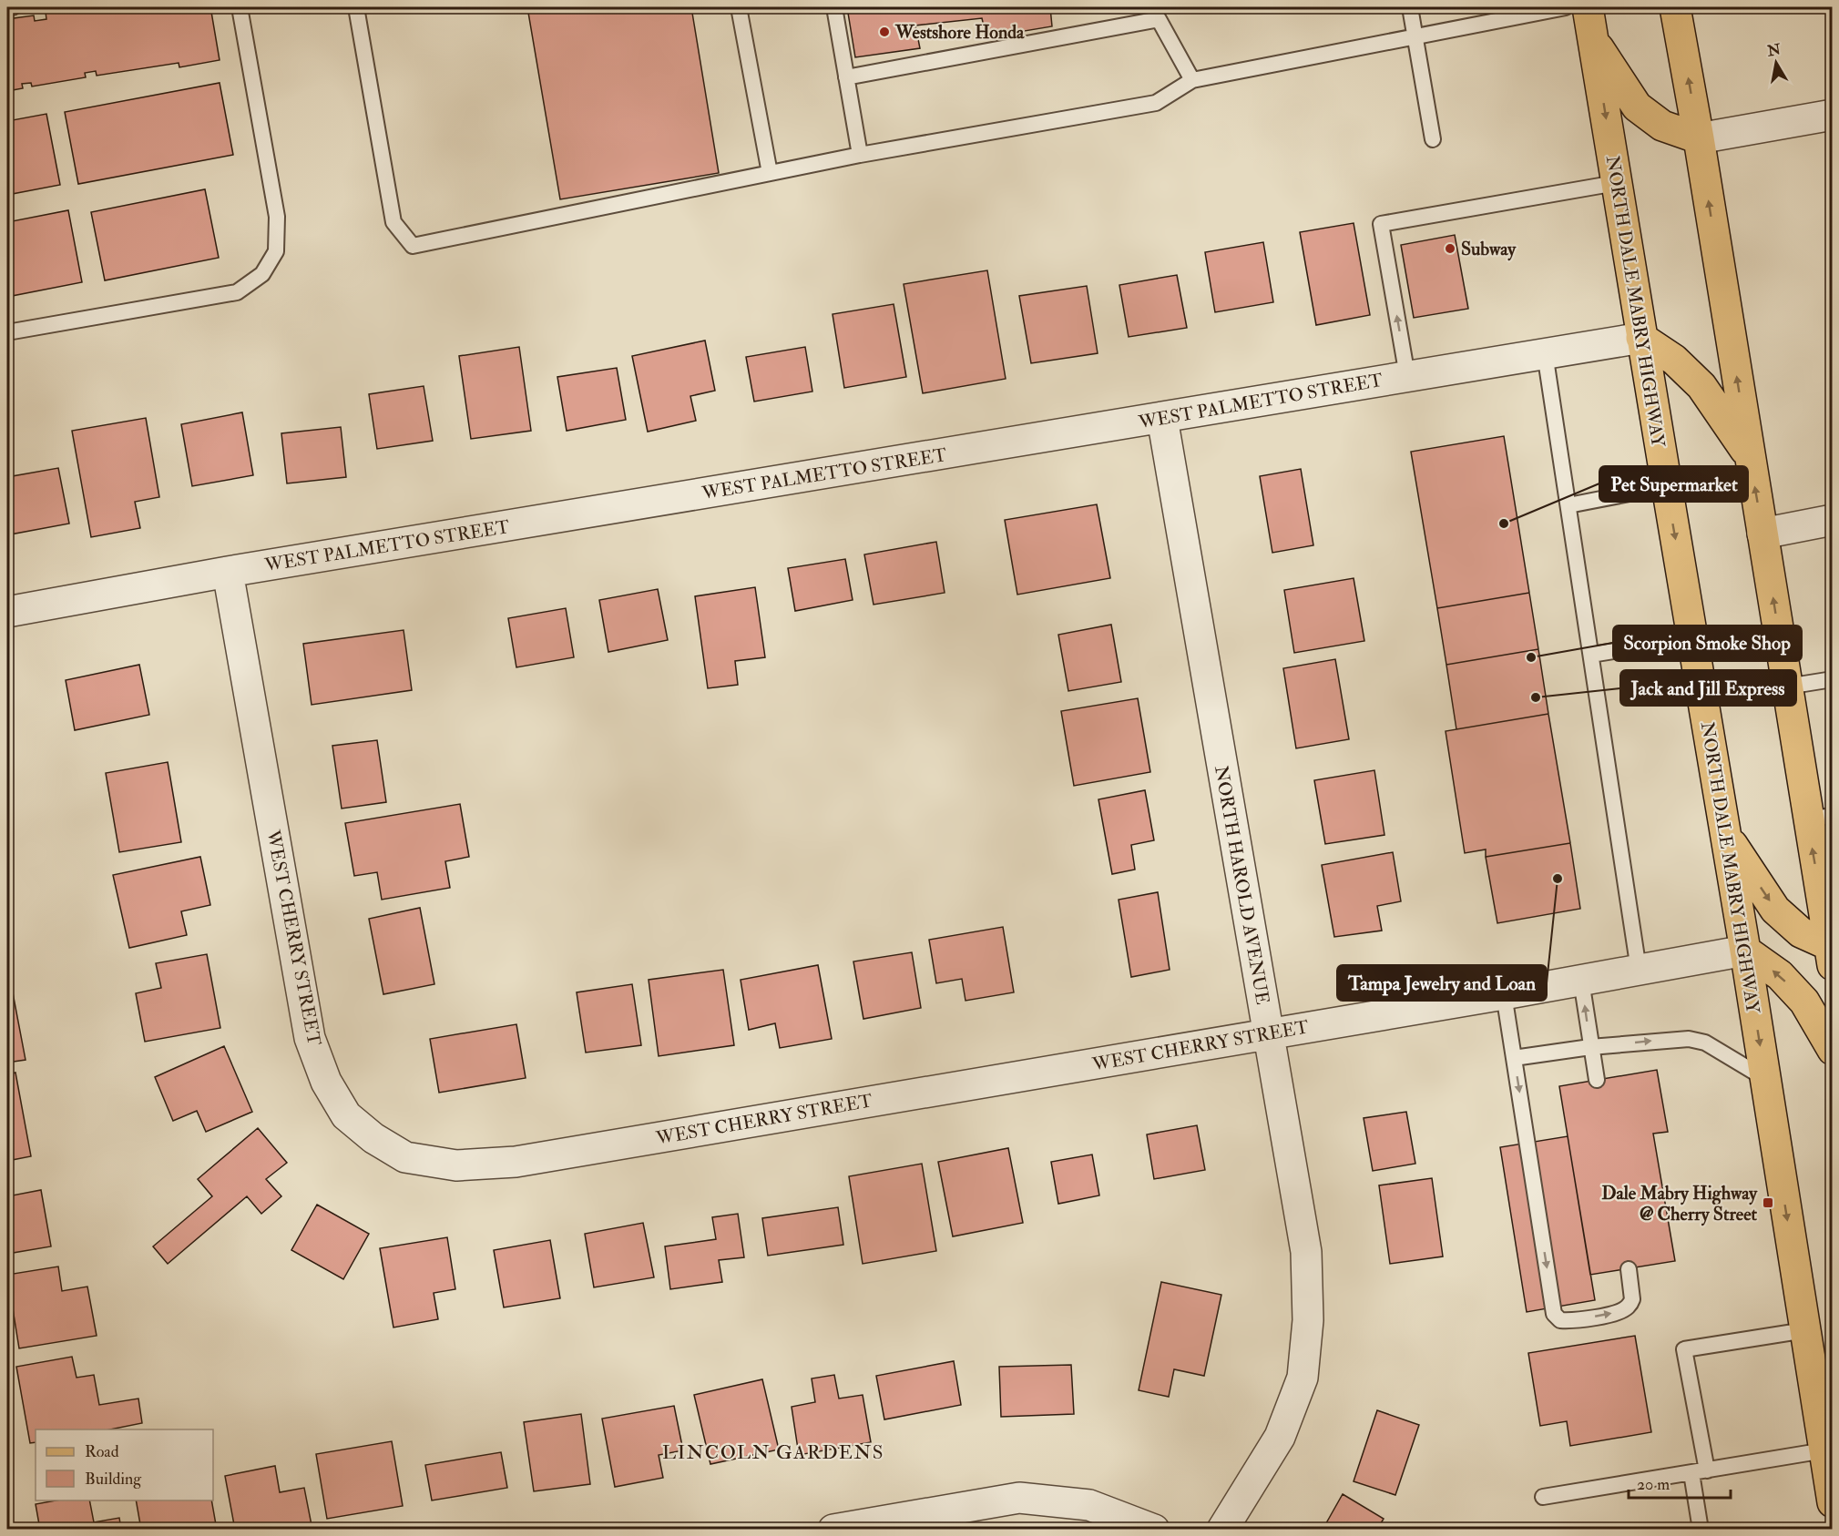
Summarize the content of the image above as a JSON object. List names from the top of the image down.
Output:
{
  "streets": {
    "main road": ["NORTH DALE MABRY HIGHWAY"],
    "street": ["WEST PALMETTO STREET", "NORTH HAROLD AVENUE", "WEST CHERRY STREET"]
  },
  "crossings": [
    ["NORTH DALE MABRY HIGHWAY", "WEST PALMETTO STREET"],
    ["NORTH DALE MABRY HIGHWAY", "WEST CHERRY STREET"],
    ["WEST PALMETTO STREET", "NORTH HAROLD AVENUE"],
    ["WEST PALMETTO STREET", "WEST CHERRY STREET"],
    ["NORTH HAROLD AVENUE", "WEST CHERRY STREET"]
  ],
  "districts": ["LINCOLN GARDENS"],
  "places": {
    "other": [
      "Westshore Honda",
      "Subway",
      "Pet Supermarket",
      "Scorpion Smoke Shop",
      "Jack and Jill Express",
      "Tampa Jewelry and Loan"
    ],
    "transit": ["Dale Mabry Highway @ Cherry Street"]
  },
  "legend": ["Road", "Building"],
  "scale_bar": "20 m",
  "north": "top"
}
